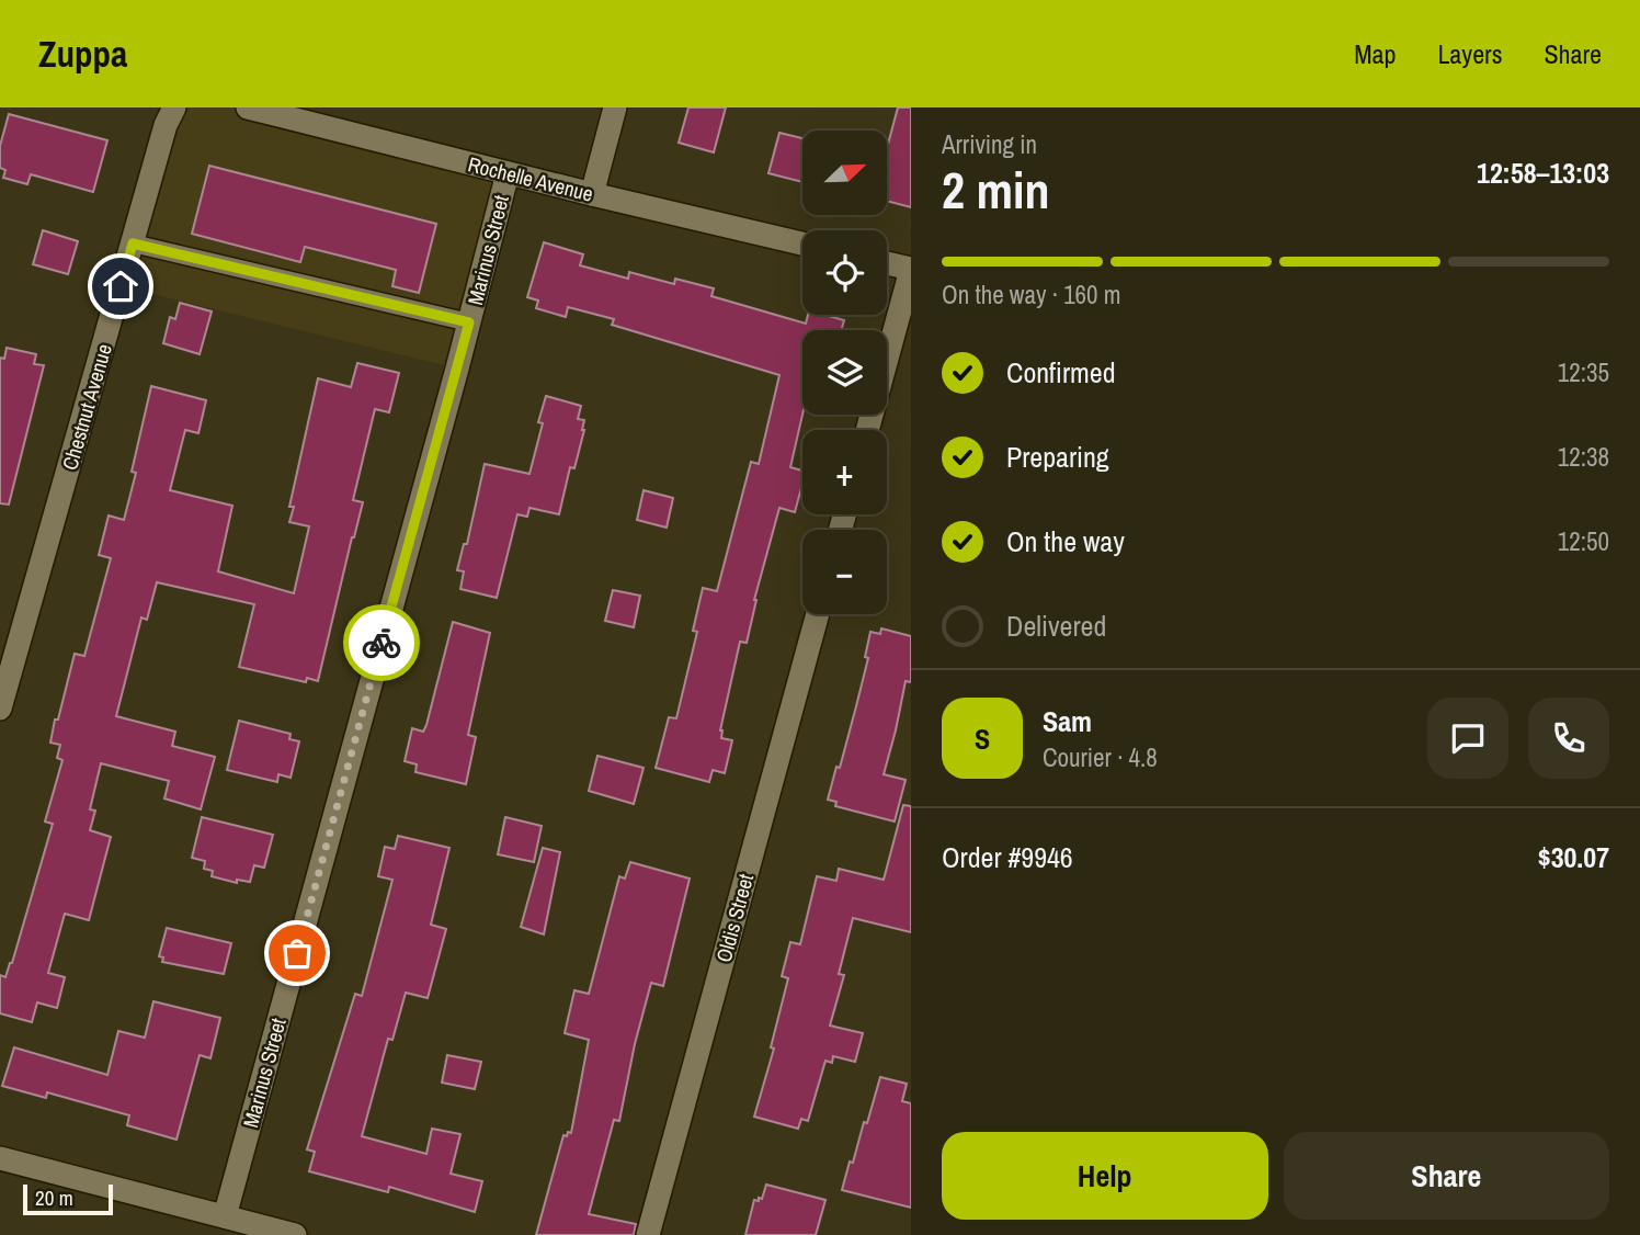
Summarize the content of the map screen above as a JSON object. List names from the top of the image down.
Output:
{
  "streets": {
    "street": [
      "Rochelle Avenue",
      "Marinus Street",
      "Chestnut Avenue",
      "Oldis Street"
    ]
  },
  "crossings": [
    ["Rochelle Avenue", "Marinus Street"]
  ],
  "scale_bar": "20 m",
  "north": "top right",
  "page": {
    "header": "Zuppa",
    "nav": ["Map", "Layers", "Share"],
    "heading": ["2 min", "Arriving in", "12:58–13:03"],
    "panel": [
      "Sam",
      "Courier · 4.8",
      "Order #9946",
      "$30.07"
    ],
    "map_buttons": ["+", "−"],
    "bar": "On the way · 160 m",
    "list": [
      ["Confirmed", "12:35"],
      ["Preparing", "12:38"],
      ["On the way", "12:50"],
      "Delivered"
    ],
    "round": "S",
    "buttons": ["Help", "Share"],
    "scale": "20 m"
  }
}
